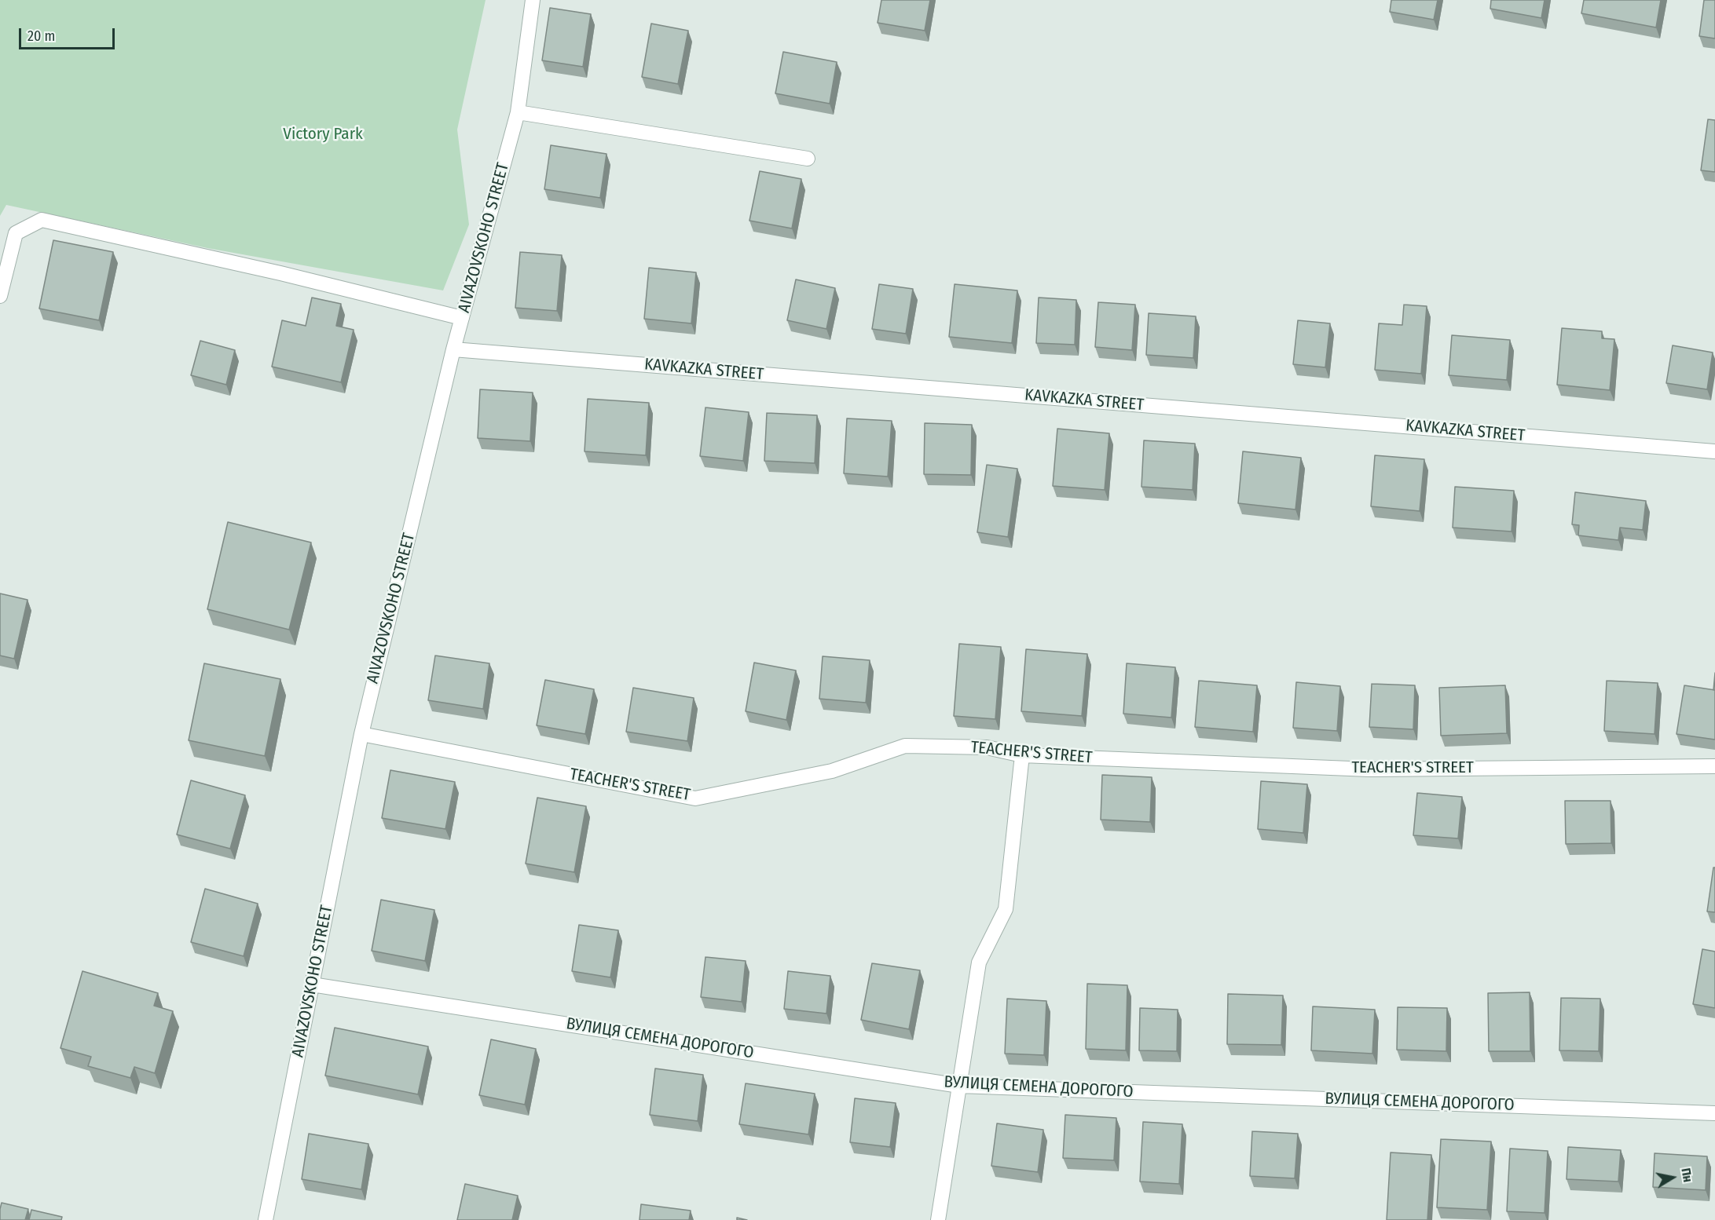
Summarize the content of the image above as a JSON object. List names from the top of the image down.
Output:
{
  "streets": {
    "street": [
      "AIVAZOVSKOHO STREET",
      "KAVKAZKA STREET",
      "TEACHER'S STREET",
      "ВУЛИЦЯ СЕМЕНА ДОРОГОГО"
    ]
  },
  "crossings": [
    ["AIVAZOVSKOHO STREET", "KAVKAZKA STREET"],
    ["AIVAZOVSKOHO STREET", "TEACHER'S STREET"],
    ["AIVAZOVSKOHO STREET", "ВУЛИЦЯ СЕМЕНА ДОРОГОГО"]
  ],
  "parks": ["Victory Park"],
  "scale_bar": "20 m",
  "north": "right"
}
